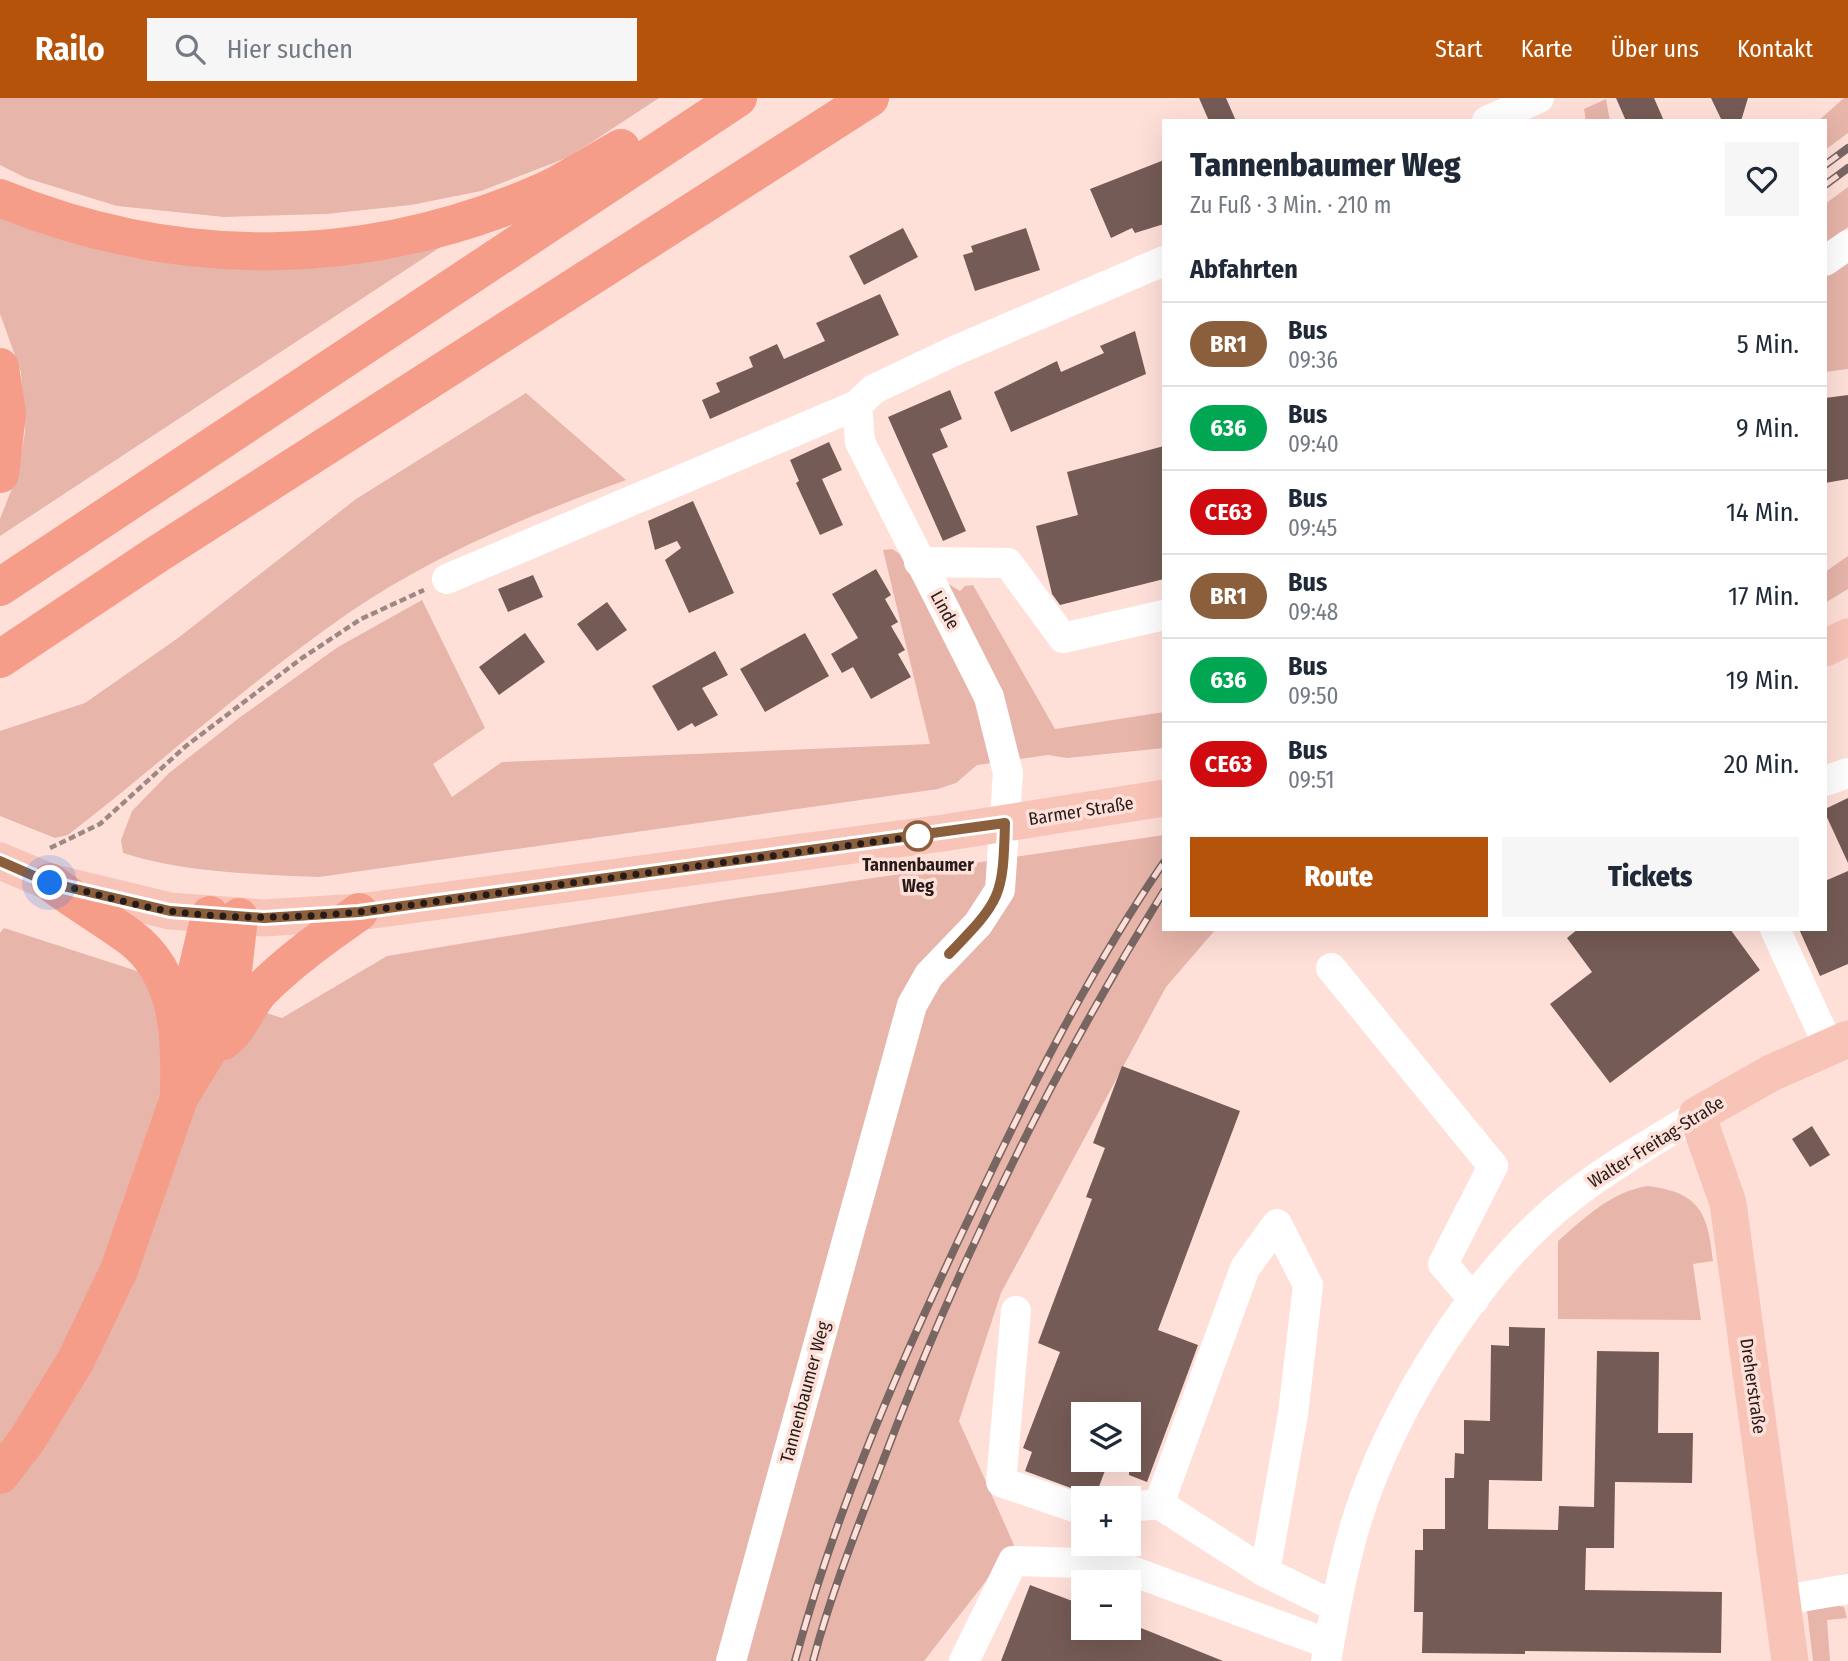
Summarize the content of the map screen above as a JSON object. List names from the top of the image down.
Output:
{
  "streets": {
    "main road": ["Barmer Straße", "Walter-Freitag-Straße", "Dreherstraße"],
    "street": ["Linde", "Tannenbaumer Weg"]
  },
  "crossings": [
    ["Linde", "Barmer Straße"],
    ["Linde", "Tannenbaumer Weg"],
    ["Barmer Straße", "Tannenbaumer Weg"],
    ["Walter-Freitag-Straße", "Dreherstraße"]
  ],
  "places": ["Tannenbaumer Weg"],
  "lines": ["bus line BR1"],
  "page": {
    "header": "Railo",
    "search": "Hier suchen",
    "nav": [
      "Start",
      "Karte",
      "Über uns",
      "Kontakt"
    ],
    "heading": [
      ["Tannenbaumer Weg", "Zu Fuß · 3 Min. · 210 m"],
      "Abfahrten"
    ],
    "list": [
      {
        "mark": "BR1",
        "name": "Bus",
        "note": "09:36",
        "value": "5 Min."
      },
      {
        "mark": "636",
        "name": "Bus",
        "note": "09:40",
        "value": "9 Min."
      },
      {
        "mark": "CE63",
        "name": "Bus",
        "note": "09:45",
        "value": "14 Min."
      },
      {
        "mark": "BR1",
        "name": "Bus",
        "note": "09:48",
        "value": "17 Min."
      },
      {
        "mark": "636",
        "name": "Bus",
        "note": "09:50",
        "value": "19 Min."
      },
      {
        "mark": "CE63",
        "name": "Bus",
        "note": "09:51",
        "value": "20 Min."
      }
    ],
    "buttons": ["Route", "Tickets"],
    "map_buttons": ["+", "−"]
  }
}
